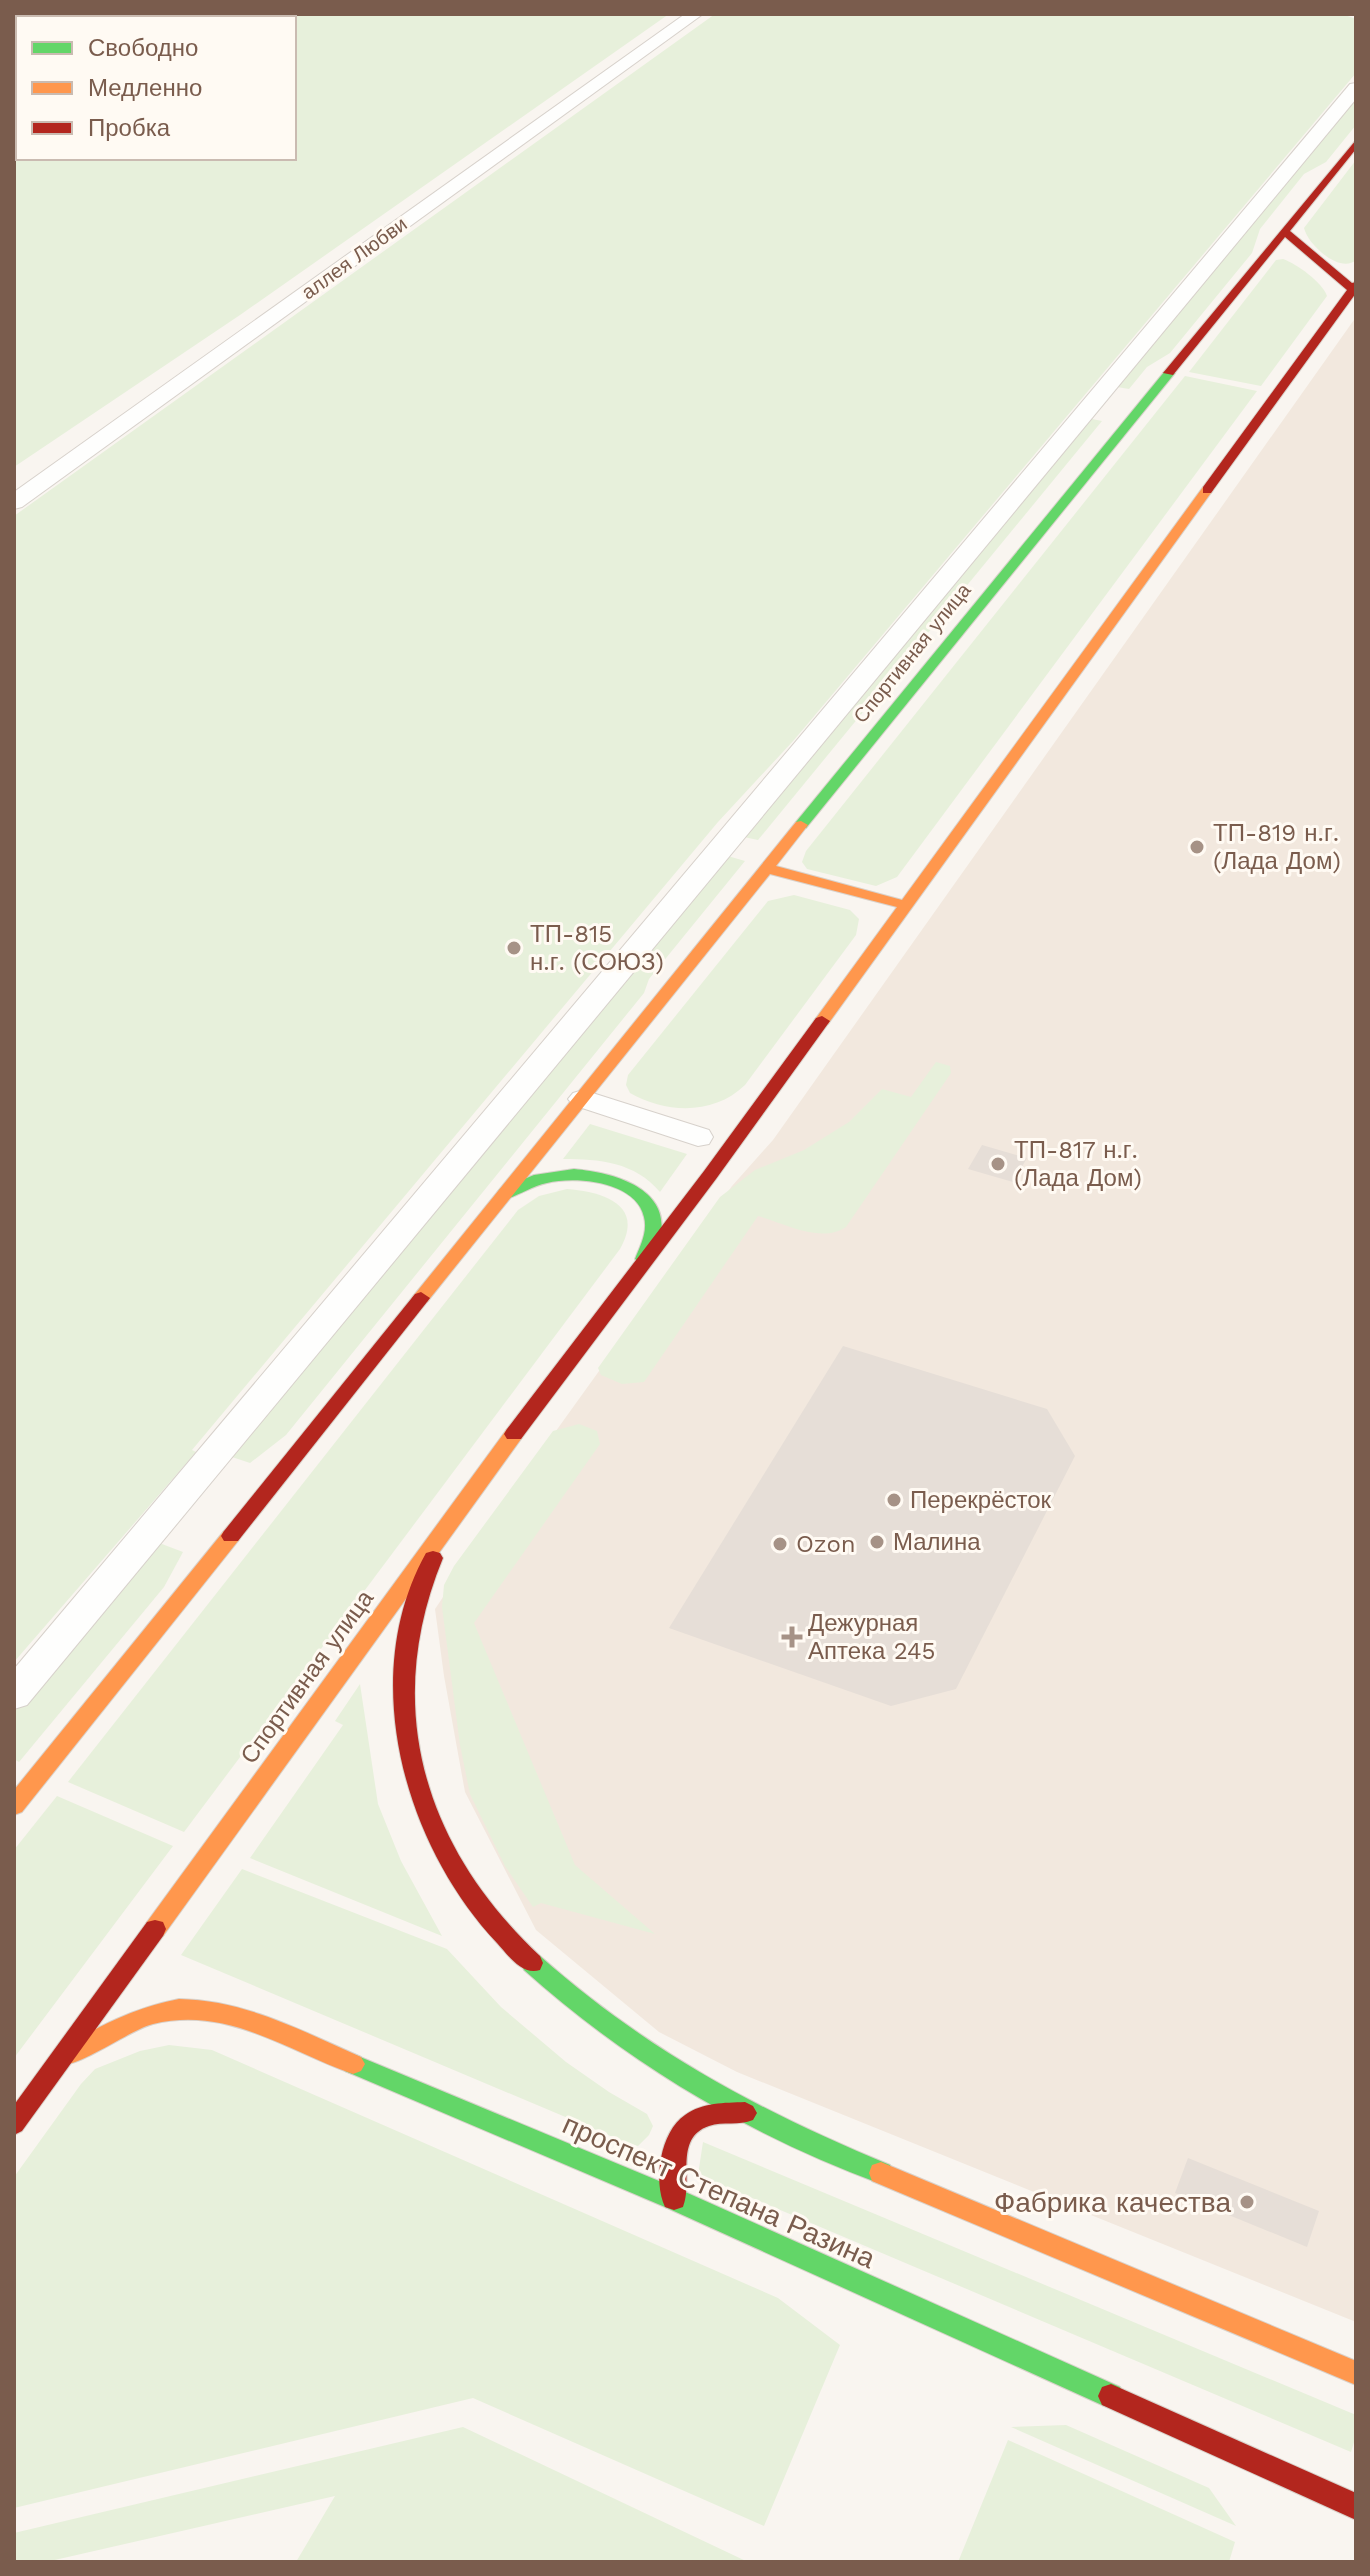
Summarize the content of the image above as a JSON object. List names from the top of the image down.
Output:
{
  "streets": {
    "main road": ["Спортивная улица", "проспект Степана Разина"],
    "street": ["аллея Любви"]
  },
  "crossings": [
    ["Спортивная улица", "проспект Степана Разина"]
  ],
  "places": {
    "other": [
      "ТП-819 н.г. (Лада Дом)",
      "ТП-815 н.г. (СОЮЗ)",
      "ТП-817 н.г. (Лада Дом)",
      "Перекрёсток",
      "Малина",
      "Ozon",
      "Фабрика качества"
    ],
    "health": ["Дежурная Аптека 245"]
  },
  "legend": ["Свободно", "Медленно", "Пробка"]
}
